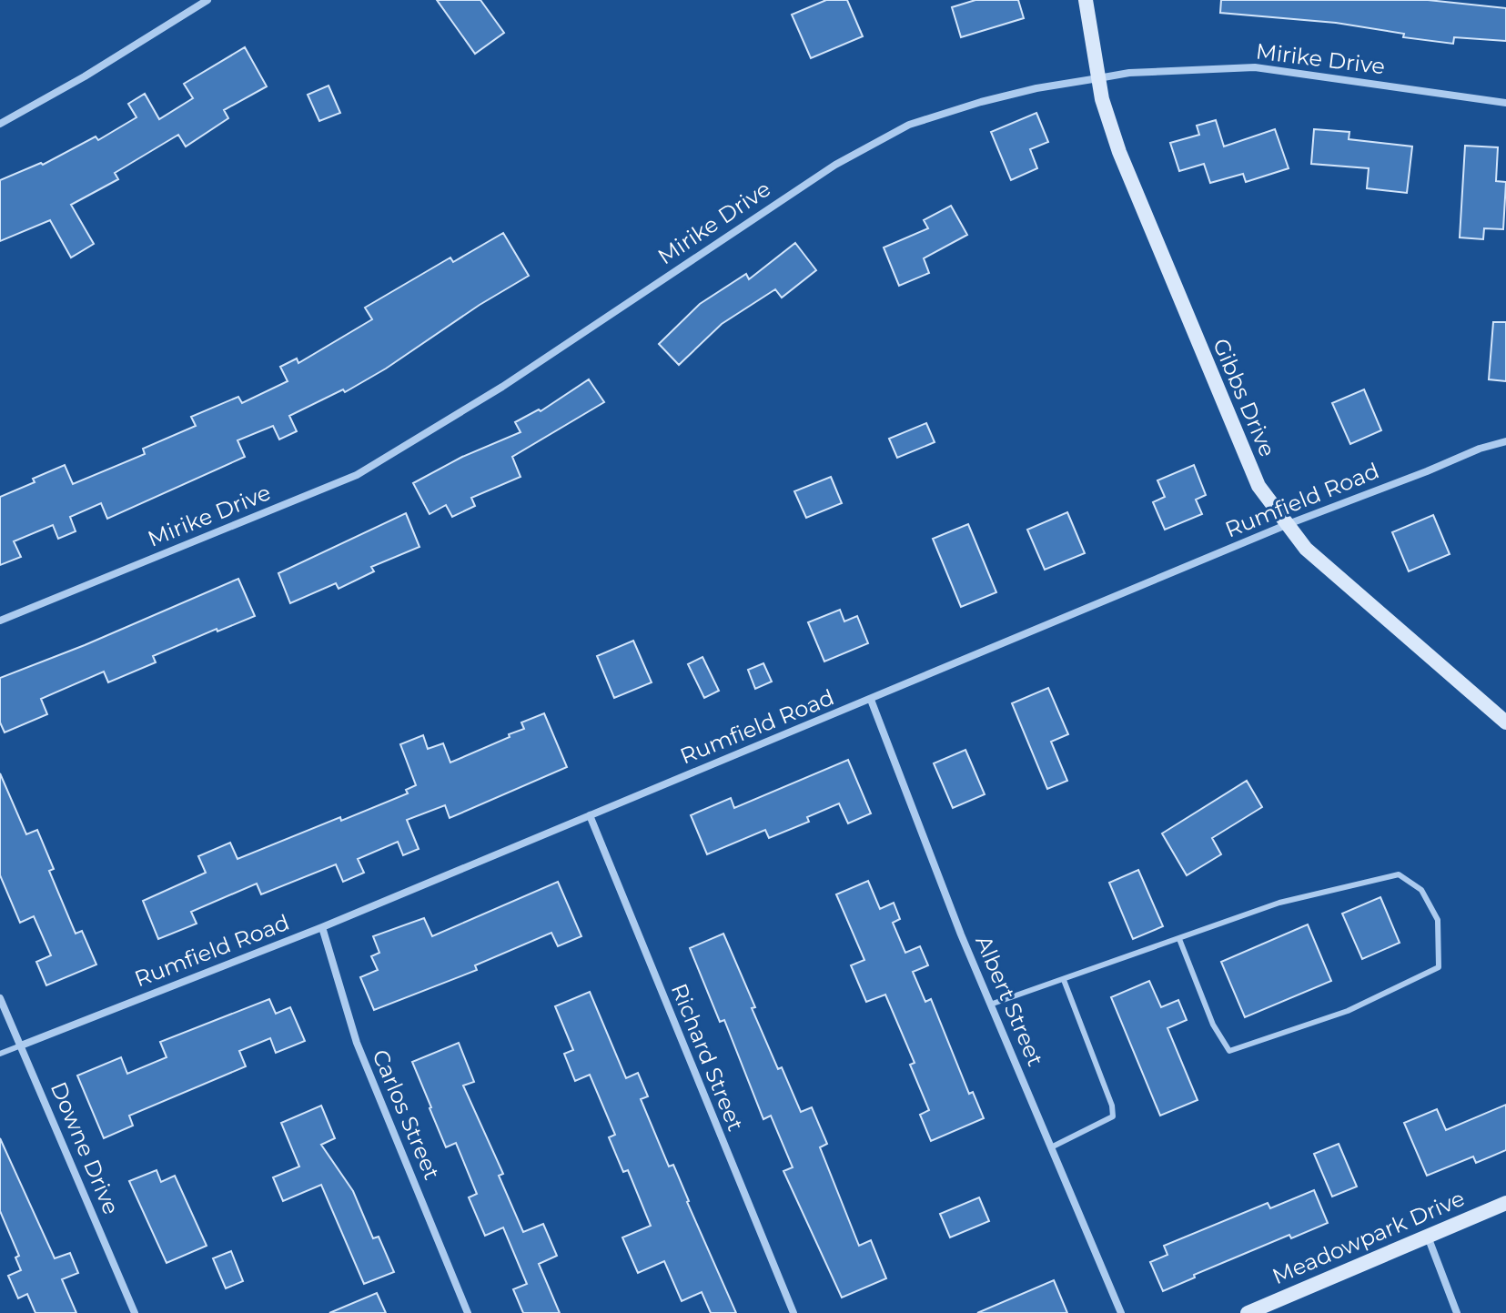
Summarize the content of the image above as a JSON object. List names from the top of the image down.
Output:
{
  "streets": {
    "street": [
      "Mirike Drive",
      "Gibbs Drive",
      "Rumfield Road",
      "Albert Street",
      "Richard Street",
      "Carlos Street",
      "Downe Drive",
      "Meadowpark Drive"
    ]
  },
  "crossings": [
    ["Mirike Drive", "Gibbs Drive"],
    ["Gibbs Drive", "Rumfield Road"],
    ["Rumfield Road", "Albert Street"],
    ["Rumfield Road", "Richard Street"],
    ["Rumfield Road", "Carlos Street"],
    ["Rumfield Road", "Downe Drive"]
  ]
}
